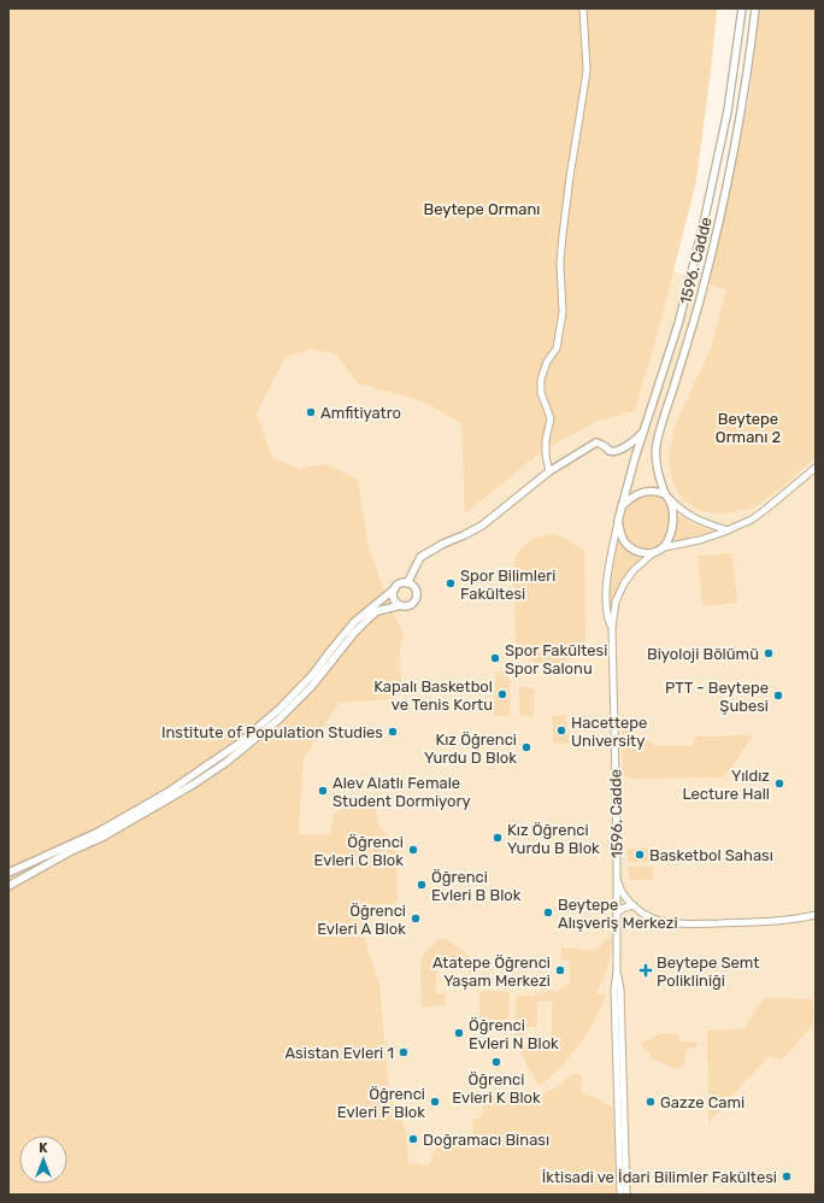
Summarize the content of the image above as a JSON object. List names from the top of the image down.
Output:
{
  "streets": {
    "main road": ["1596. Cadde"]
  },
  "parks": ["Beytepe Ormanı", "Beytepe Ormanı 2"],
  "places": {
    "other": [
      "Amfitiyatro",
      "Spor Bilimleri Fakültesi",
      "Biyoloji Bölümü",
      "Spor Fakültesi Spor Salonu",
      "Kapalı Basketbol ve Tenis Kortu",
      "PTT - Beytepe Şubesi",
      "Hacettepe University",
      "Institute of Population Studies",
      "Kız Öğrenci Yurdu D Blok",
      "Yıldız Lecture Hall",
      "Alev Alatlı Female Student Dormiyory",
      "Kız Öğrenci Yurdu B Blok",
      "Öğrenci Evleri C Blok",
      "Basketbol Sahası",
      "Öğrenci Evleri B Blok",
      "Beytepe Alışveriş Merkezi",
      "Öğrenci Evleri A Blok",
      "Atatepe Öğrenci Yaşam Merkezi",
      "Öğrenci Evleri N Blok",
      "Asistan Evleri 1",
      "Öğrenci Evleri K Blok",
      "Öğrenci Evleri F Blok",
      "Gazze Cami",
      "Doğramacı Binası",
      "İktisadi ve İdari Bilimler Fakültesi"
    ],
    "health": ["Beytepe Semt Polikliniği"]
  },
  "north": "top"
}
